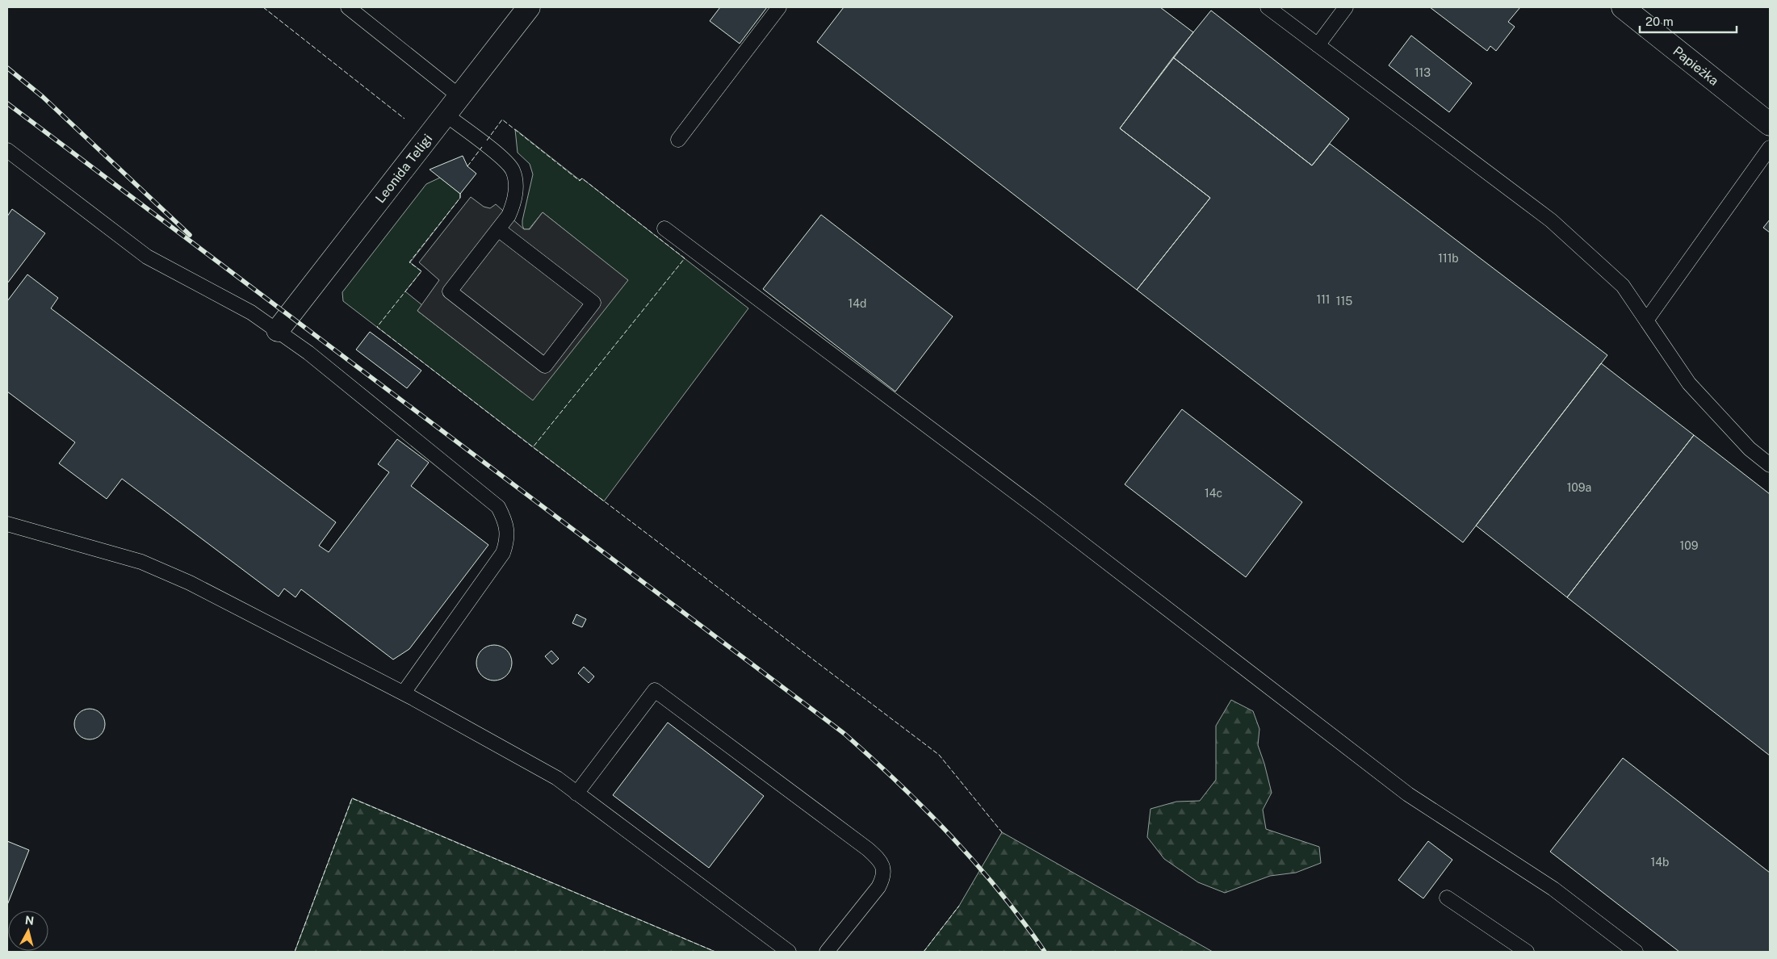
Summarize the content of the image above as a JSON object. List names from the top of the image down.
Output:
{
  "streets": {
    "street": ["Papieżka", "Leonida Teligi"]
  },
  "house_numbers": [
    "113",
    "111b",
    "111",
    "115",
    "14d",
    "109a",
    "14c",
    "109",
    "14b"
  ],
  "scale_bar": "20 m",
  "north": "top"
}
